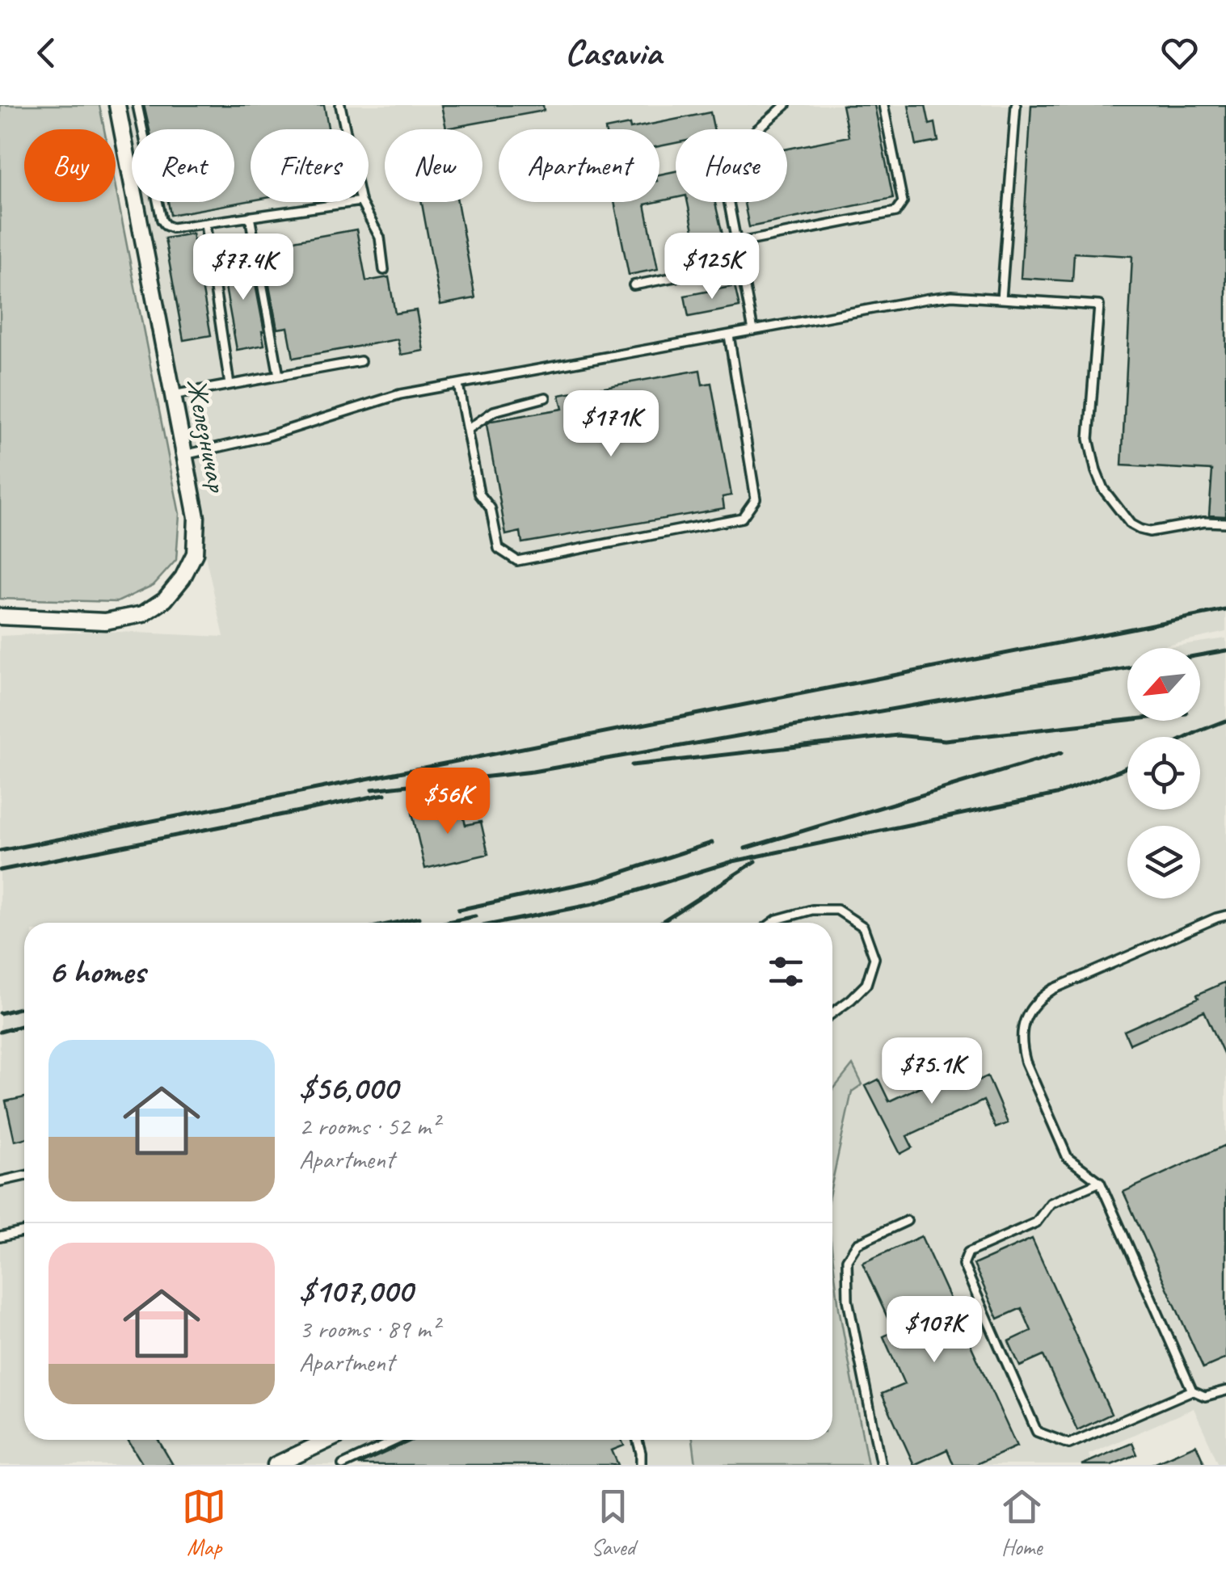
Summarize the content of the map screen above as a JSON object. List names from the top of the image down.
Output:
{
  "streets": {
    "street": ["Железничар"]
  },
  "north": "bottom left",
  "page": {
    "header": "Casavia",
    "chip": [
      "Buy",
      "Rent",
      "Filters",
      "New",
      "Apartment",
      "House"
    ],
    "price": [
      "$125K",
      "$77.4K",
      "$171K",
      "$56K",
      "$75.1K",
      "$107K"
    ],
    "heading": "6 homes",
    "list": [
      {
        "name": "$56,000",
        "note": "2 rooms · 52 m² · Apartment"
      },
      {
        "name": "$107,000",
        "note": "3 rooms · 89 m² · Apartment"
      }
    ],
    "tabs": ["Map", "Saved", "Home"]
  }
}
